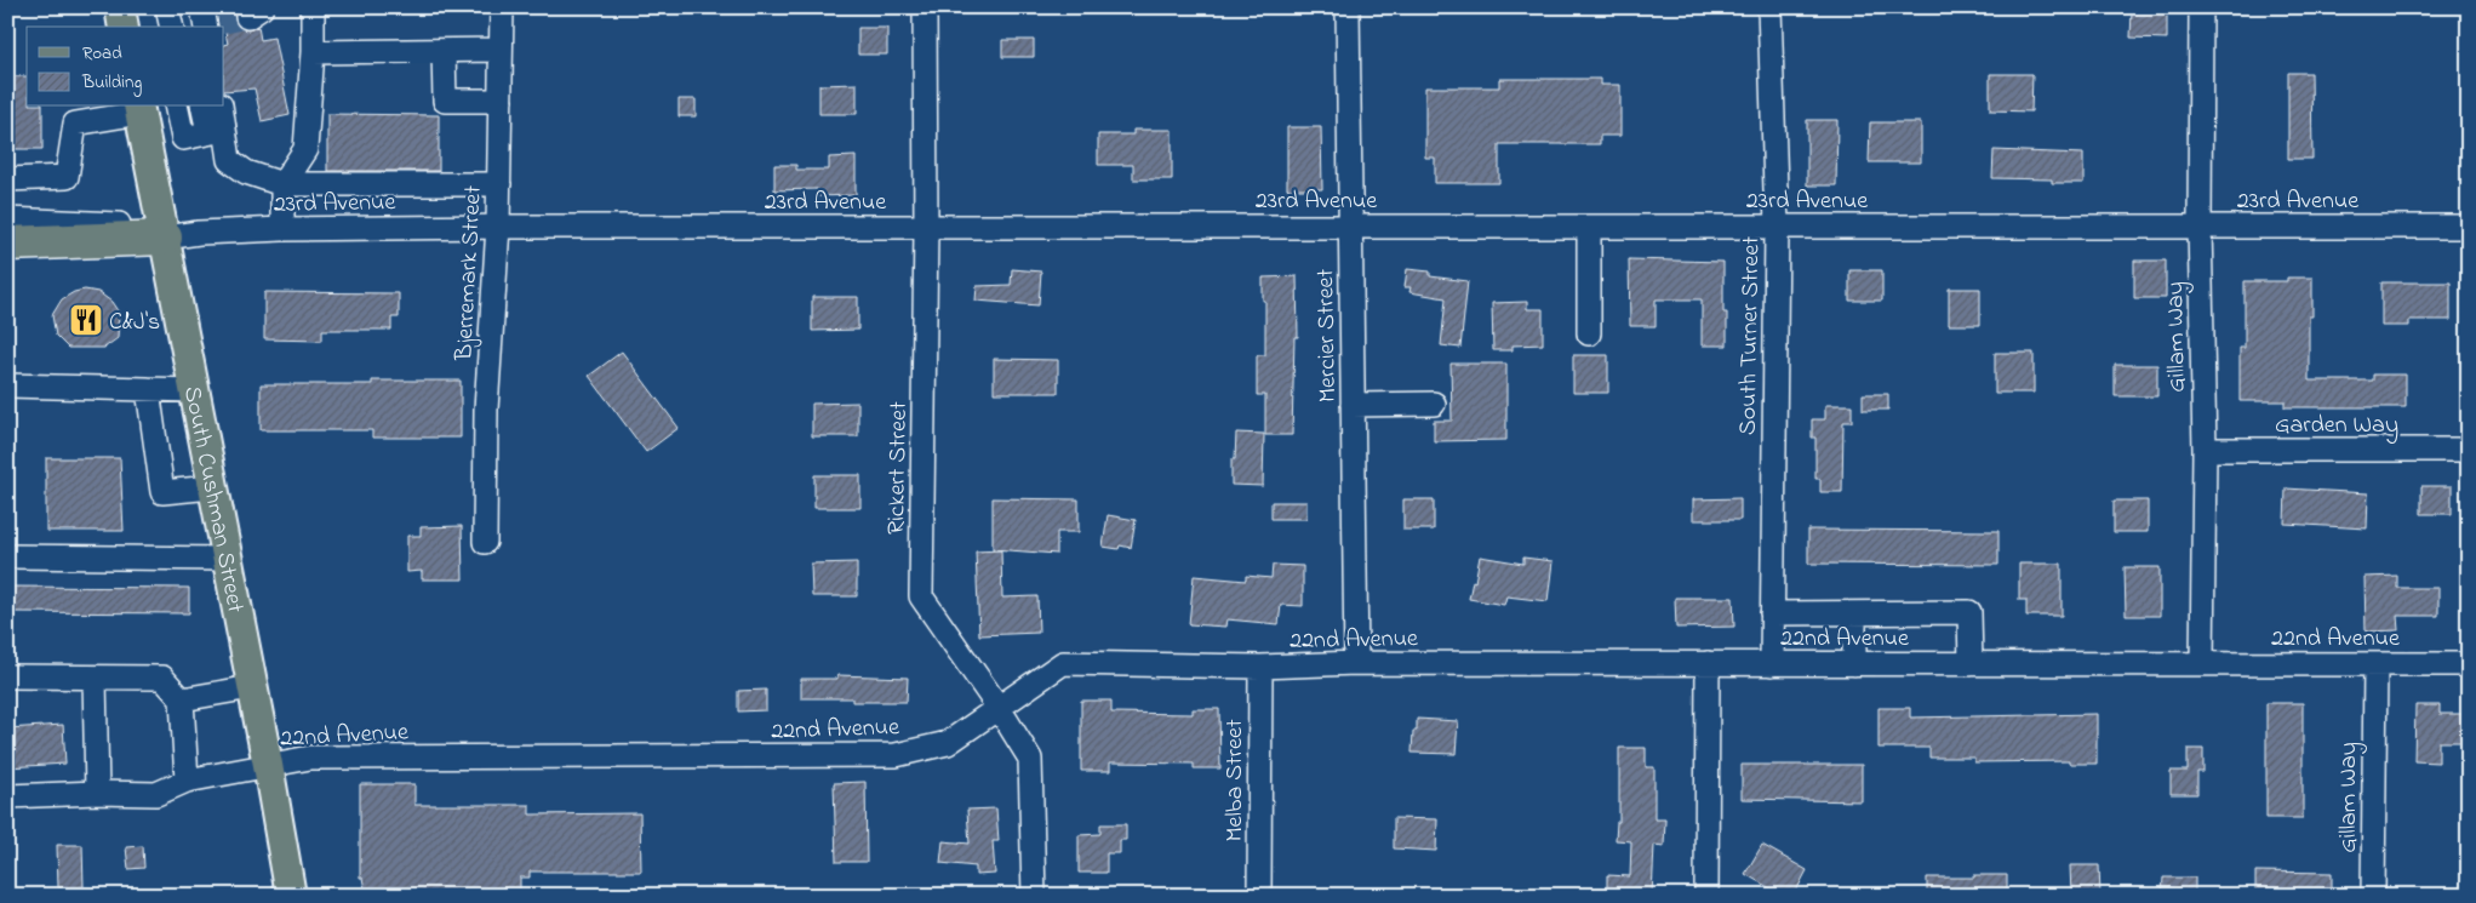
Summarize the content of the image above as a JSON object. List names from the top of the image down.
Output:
{
  "streets": {
    "main road": ["South Cushman Street"],
    "street": [
      "23rd Avenue",
      "Bjerremark Street",
      "Mercier Street",
      "South Turner Street",
      "Gillam Way",
      "Garden Way",
      "Rickert Street",
      "22nd Avenue",
      "Melba Street"
    ]
  },
  "crossings": [
    ["23rd Avenue", "Bjerremark Street"],
    ["23rd Avenue", "Mercier Street"],
    ["23rd Avenue", "South Turner Street"],
    ["23rd Avenue", "Gillam Way"],
    ["23rd Avenue", "Rickert Street"],
    ["23rd Avenue", "South Cushman Street"],
    ["Mercier Street", "22nd Avenue"],
    ["South Turner Street", "22nd Avenue"],
    ["Gillam Way", "Garden Way"],
    ["Gillam Way", "22nd Avenue"],
    ["Rickert Street", "22nd Avenue"],
    ["South Cushman Street", "22nd Avenue"],
    ["22nd Avenue", "Melba Street"]
  ],
  "places": {
    "restaurant": ["C&J's"]
  },
  "legend": ["Road", "Building"]
}
